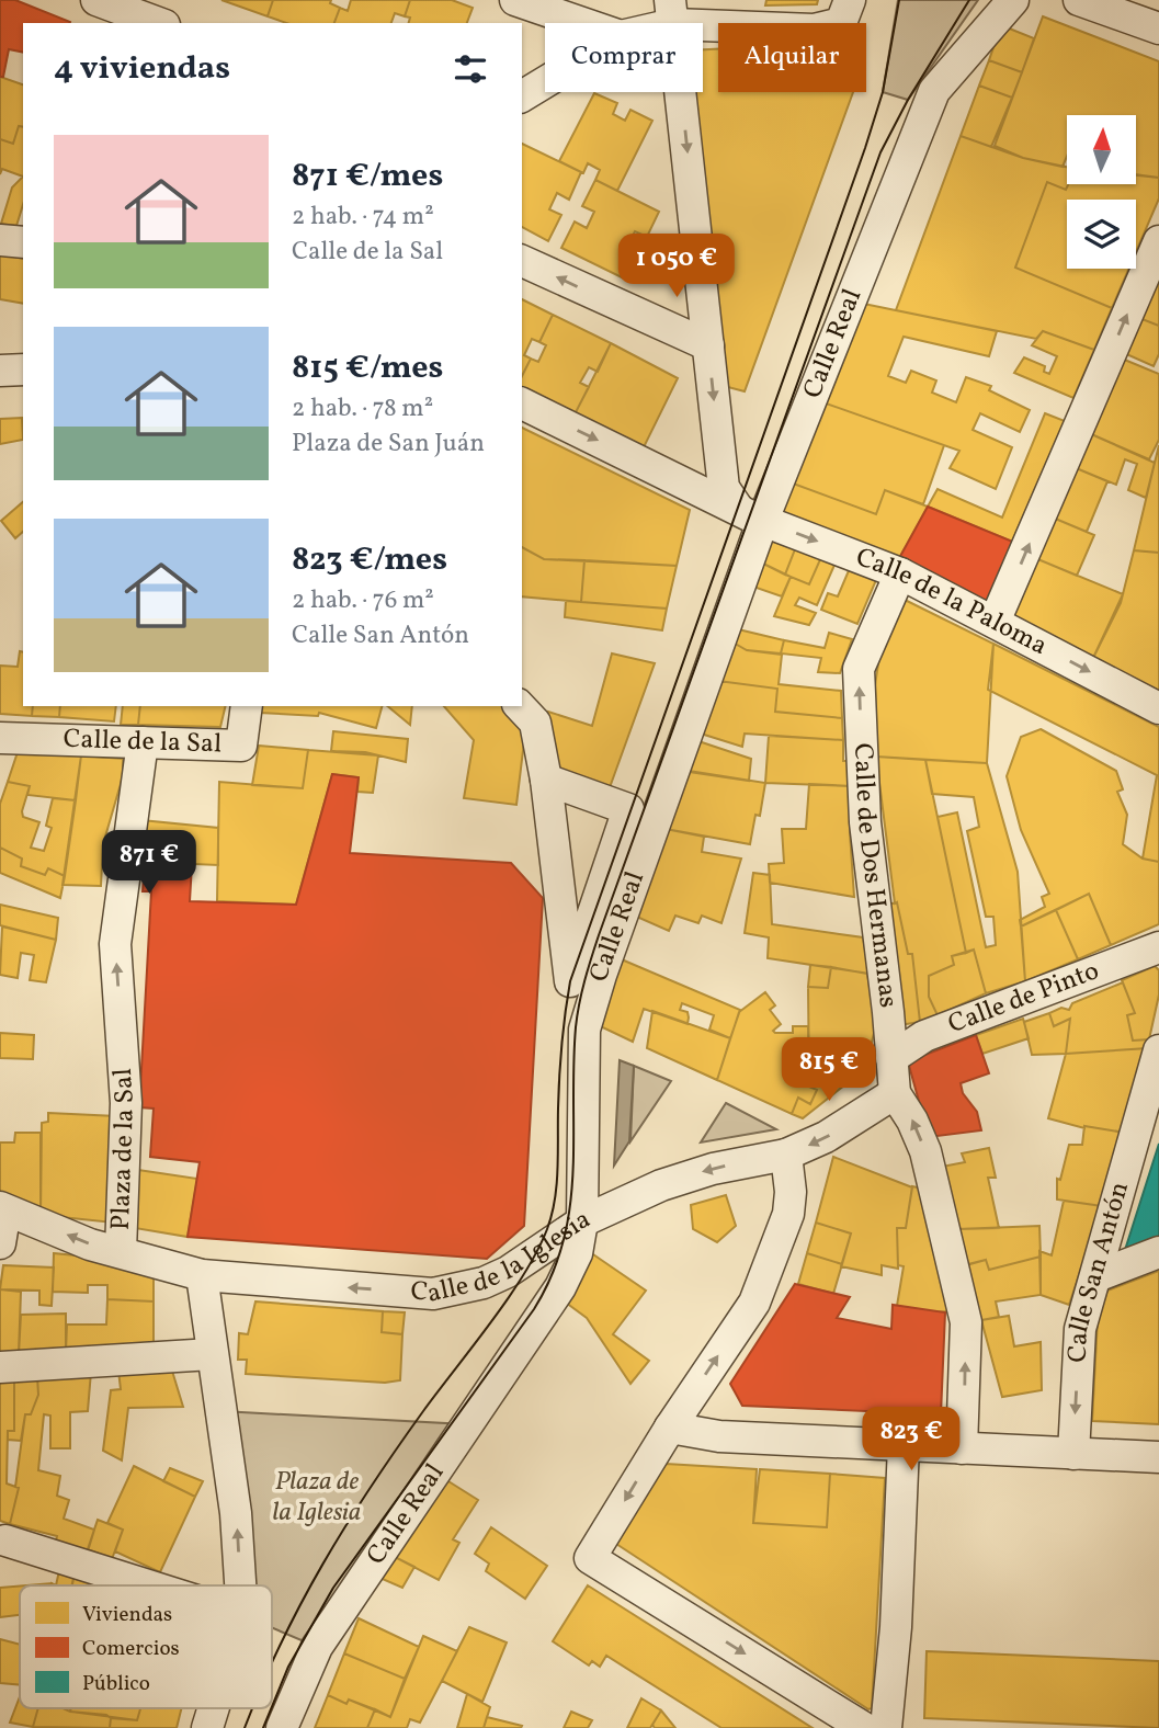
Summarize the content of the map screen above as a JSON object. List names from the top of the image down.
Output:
{
  "streets": {
    "street": [
      "Calle Real",
      "Calle de la Paloma",
      "Calle de la Sal",
      "Calle de Dos Hermanas",
      "Calle de Pinto",
      "Plaza de la Sal",
      "Calle de la Iglesia",
      "Calle San Antón"
    ]
  },
  "crossings": [
    ["Calle Real", "Calle de la Paloma"],
    ["Calle Real", "Calle de la Iglesia"],
    ["Calle de la Paloma", "Calle de Dos Hermanas"],
    ["Calle de la Sal", "Plaza de la Sal"],
    ["Calle de Dos Hermanas", "Calle de Pinto"],
    ["Calle de Dos Hermanas", "Calle de la Iglesia"],
    ["Plaza de la Sal", "Calle de la Iglesia"]
  ],
  "one_way": [
    "Calle de la Paloma",
    "Calle de Dos Hermanas",
    "Plaza de la Sal",
    "Calle de la Iglesia",
    "Calle San Antón"
  ],
  "parks": ["Plaza de la Iglesia"],
  "legend": ["Viviendas", "Comercios", "Público"],
  "north": "top",
  "page": {
    "chip": ["Comprar", "Alquilar"],
    "heading": "4 viviendas",
    "list": [
      {
        "name": "871 €/mes",
        "note": "2 hab. · 74 m² · Calle de la Sal"
      },
      {
        "name": "815 €/mes",
        "note": "2 hab. · 78 m² · Plaza de San Juán"
      },
      {
        "name": "823 €/mes",
        "note": "2 hab. · 76 m² · Calle San Antón"
      }
    ],
    "price": [
      "1 050 €",
      "871 €",
      "815 €",
      "823 €"
    ]
  }
}
